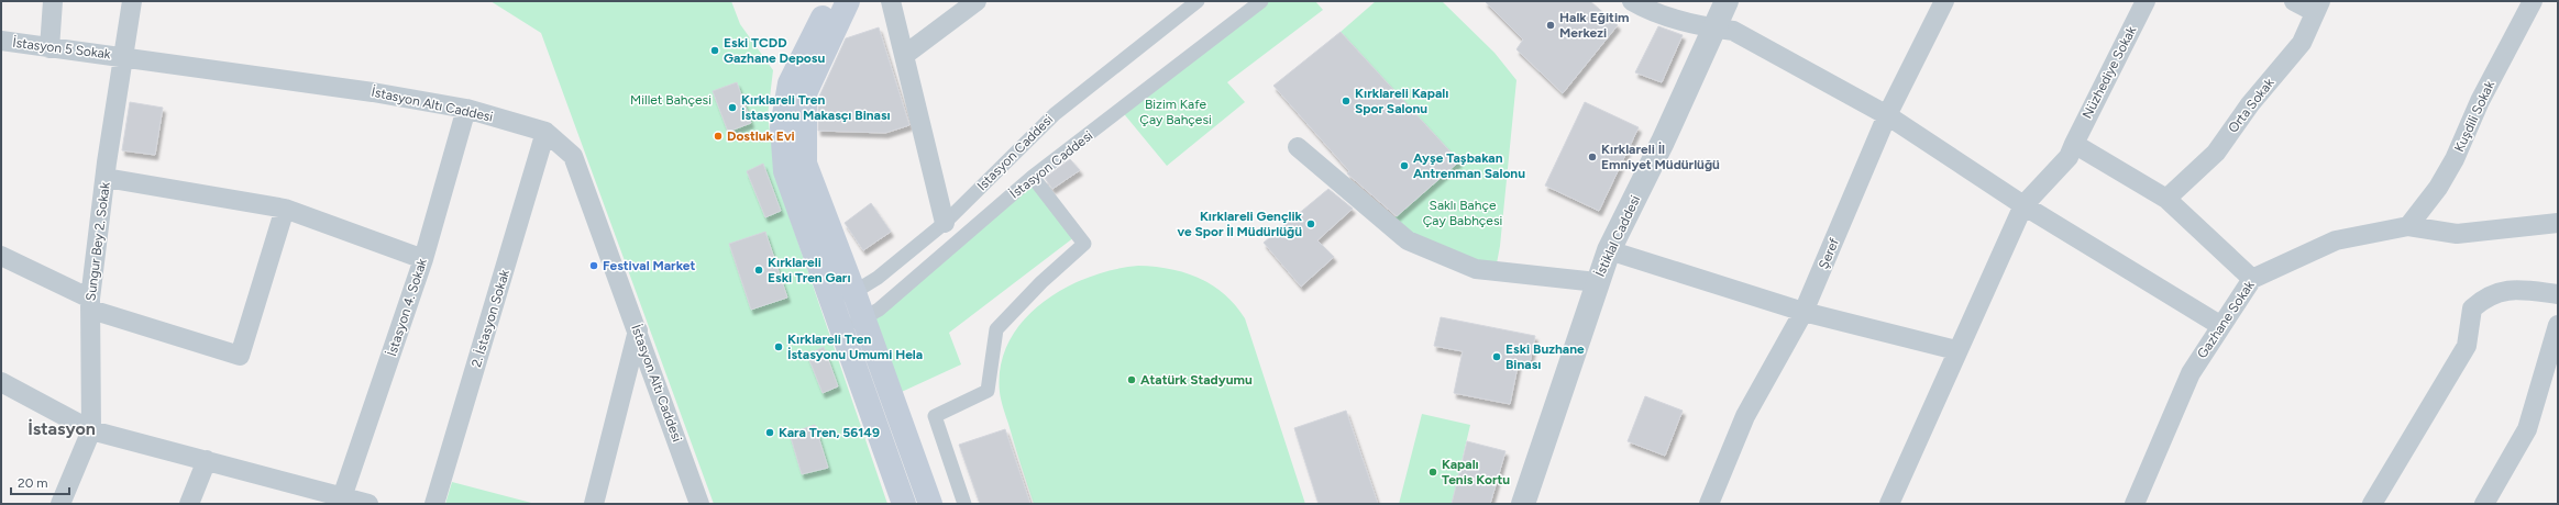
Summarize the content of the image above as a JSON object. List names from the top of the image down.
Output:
{
  "streets": {
    "street": [
      "İstasyon 5 Sokak",
      "Nüzhediye Sokak",
      "İstasyon Altı Caddesi",
      "Orta Sokak",
      "Kuşdili Sokak",
      "Istasyon Caddesi",
      "İstasyon Caddesi",
      "İstiklal Caddesi",
      "Sungur Bey 2. Sokak",
      "Şeref",
      "İstasyon 4. Sokak",
      "2. İstasyon Sokak",
      "Gazhane Sokak"
    ]
  },
  "crossings": [
    ["İstasyon 5 Sokak", "İstasyon Altı Caddesi"],
    ["İstasyon 5 Sokak", "Sungur Bey 2. Sokak"],
    ["İstasyon Altı Caddesi", "Sungur Bey 2. Sokak"],
    ["İstasyon Altı Caddesi", "İstasyon 4. Sokak"],
    ["İstasyon Altı Caddesi", "2. İstasyon Sokak"],
    ["Kuşdili Sokak", "Gazhane Sokak"]
  ],
  "districts": ["İstasyon"],
  "parks": ["Millet Bahçesi", "Bizim Kafe Çay Bahçesi", "Saklı Bahçe Çay Babhçesi"],
  "places": [
    "Halk Eğitim Merkezi",
    "Eski TCDD Gazhane Deposu",
    "Kırklareli Kapalı Spor Salonu",
    "Kırklareli Tren İstasyonu Makasçı Binası",
    "Dostluk Evi",
    "Kırklareli İl Emniyet Müdürlüğü",
    "Ayşe Taşbakan Antrenman Salonu",
    "Kırklareli Gençlik ve Spor İl Müdürlüğü",
    "Festival Market",
    "Kırklareli Eski Tren Garı",
    "Kırklareli Tren İstasyonu Umumi Hela",
    "Eski Buzhane Binası",
    "Atatürk Stadyumu",
    "Kara Tren, 56149",
    "Kapalı Tenis Kortu"
  ],
  "scale_bar": "20 m"
}
